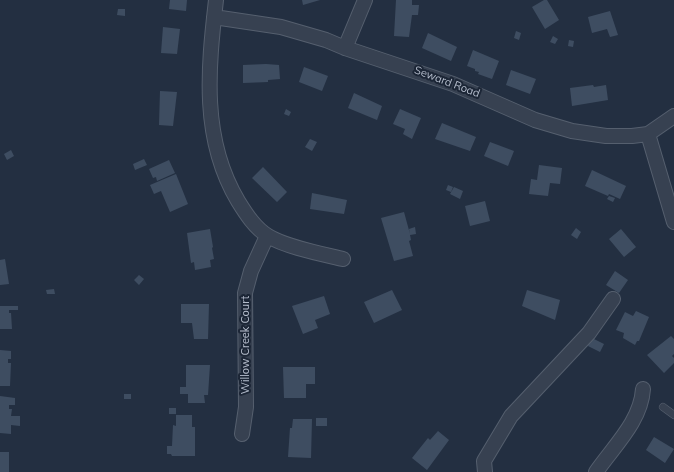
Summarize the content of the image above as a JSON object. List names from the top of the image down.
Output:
{
  "streets": {
    "street": ["Seward Road", "Willow Creek Court"]
  }
}
